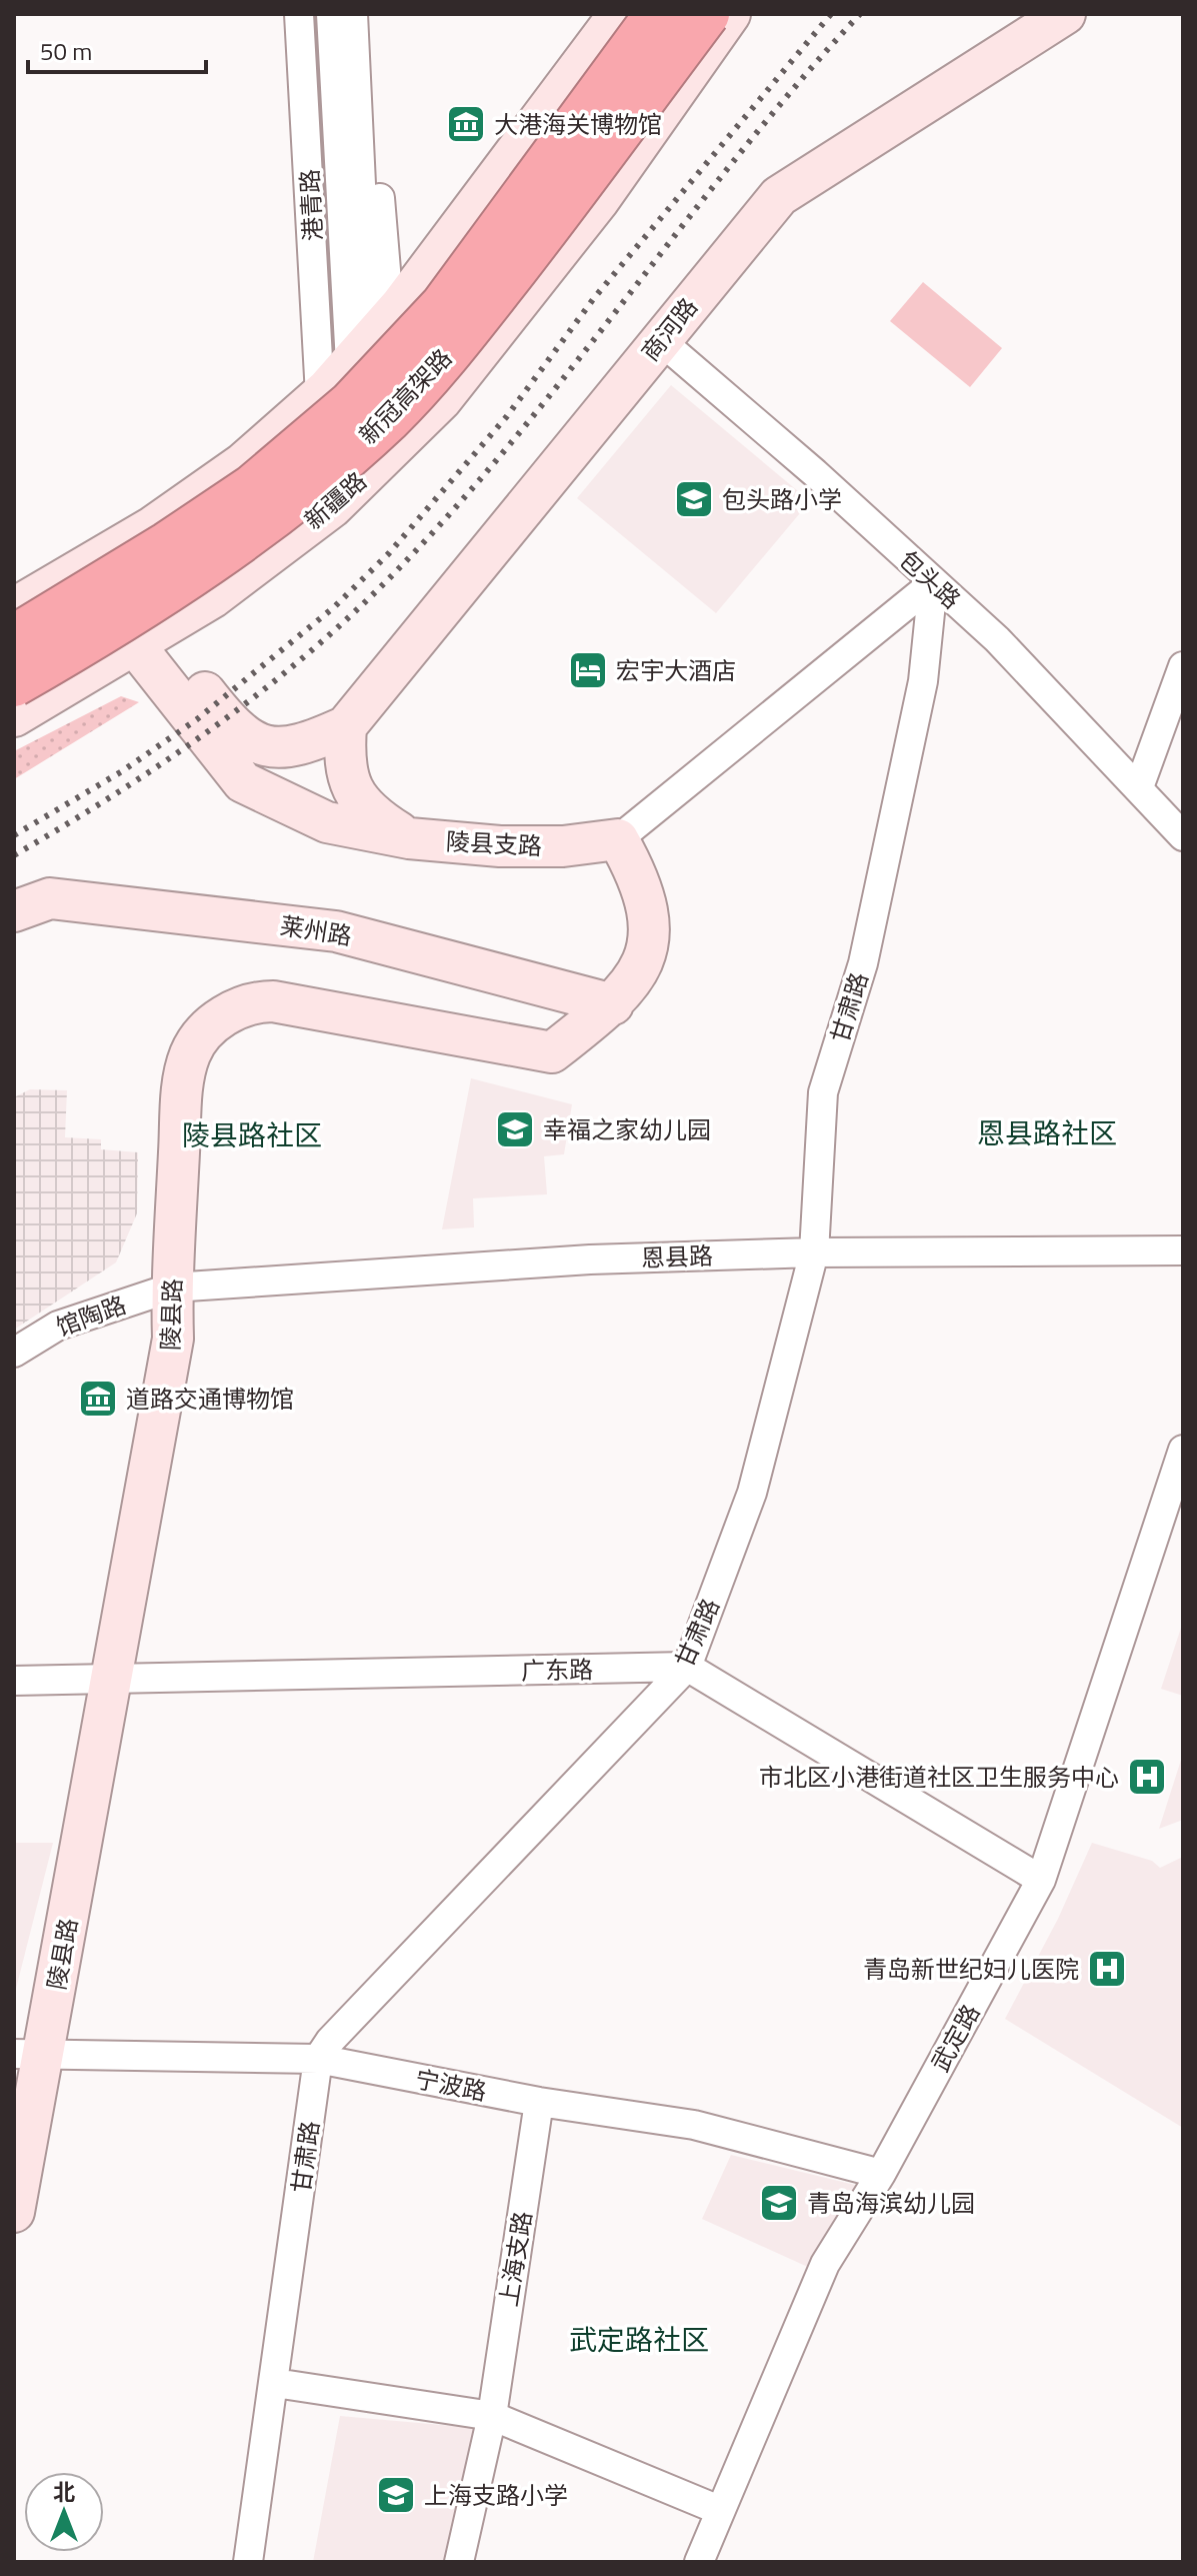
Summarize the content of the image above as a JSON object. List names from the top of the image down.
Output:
{
  "streets": {
    "highway": ["新冠高架路"],
    "street": [
      "港青路",
      "商河路",
      "新疆路",
      "包头路",
      "陵县支路",
      "莱州路",
      "甘肃路",
      "恩县路",
      "陵县路",
      "馆陶路",
      "广东路",
      "武定路",
      "宁波路",
      "上海支路"
    ]
  },
  "crossings": [
    ["商河路", "包头路"],
    ["新疆路", "陵县支路"],
    ["包头路", "甘肃路"],
    ["陵县支路", "陵县路"],
    ["莱州路", "陵县路"],
    ["甘肃路", "恩县路"],
    ["甘肃路", "广东路"],
    ["甘肃路", "宁波路"],
    ["恩县路", "陵县路"],
    ["恩县路", "馆陶路"],
    ["陵县路", "馆陶路"],
    ["陵县路", "广东路"],
    ["陵县路", "宁波路"],
    ["武定路", "宁波路"],
    ["宁波路", "上海支路"]
  ],
  "districts": ["恩县路社区", "陵县路社区", "武定路社区"],
  "places": {
    "museum": ["大港海关博物馆", "道路交通博物馆"],
    "school or university": [
      "包头路小学",
      "幸福之家幼儿园",
      "青岛海滨幼儿园",
      "上海支路小学"
    ],
    "hotel": ["宏宇大酒店"],
    "hospital": ["市北区小港街道社区卫生服务中心", "青岛新世纪妇儿医院"]
  },
  "scale_bar": "50 m",
  "north": "top"
}
